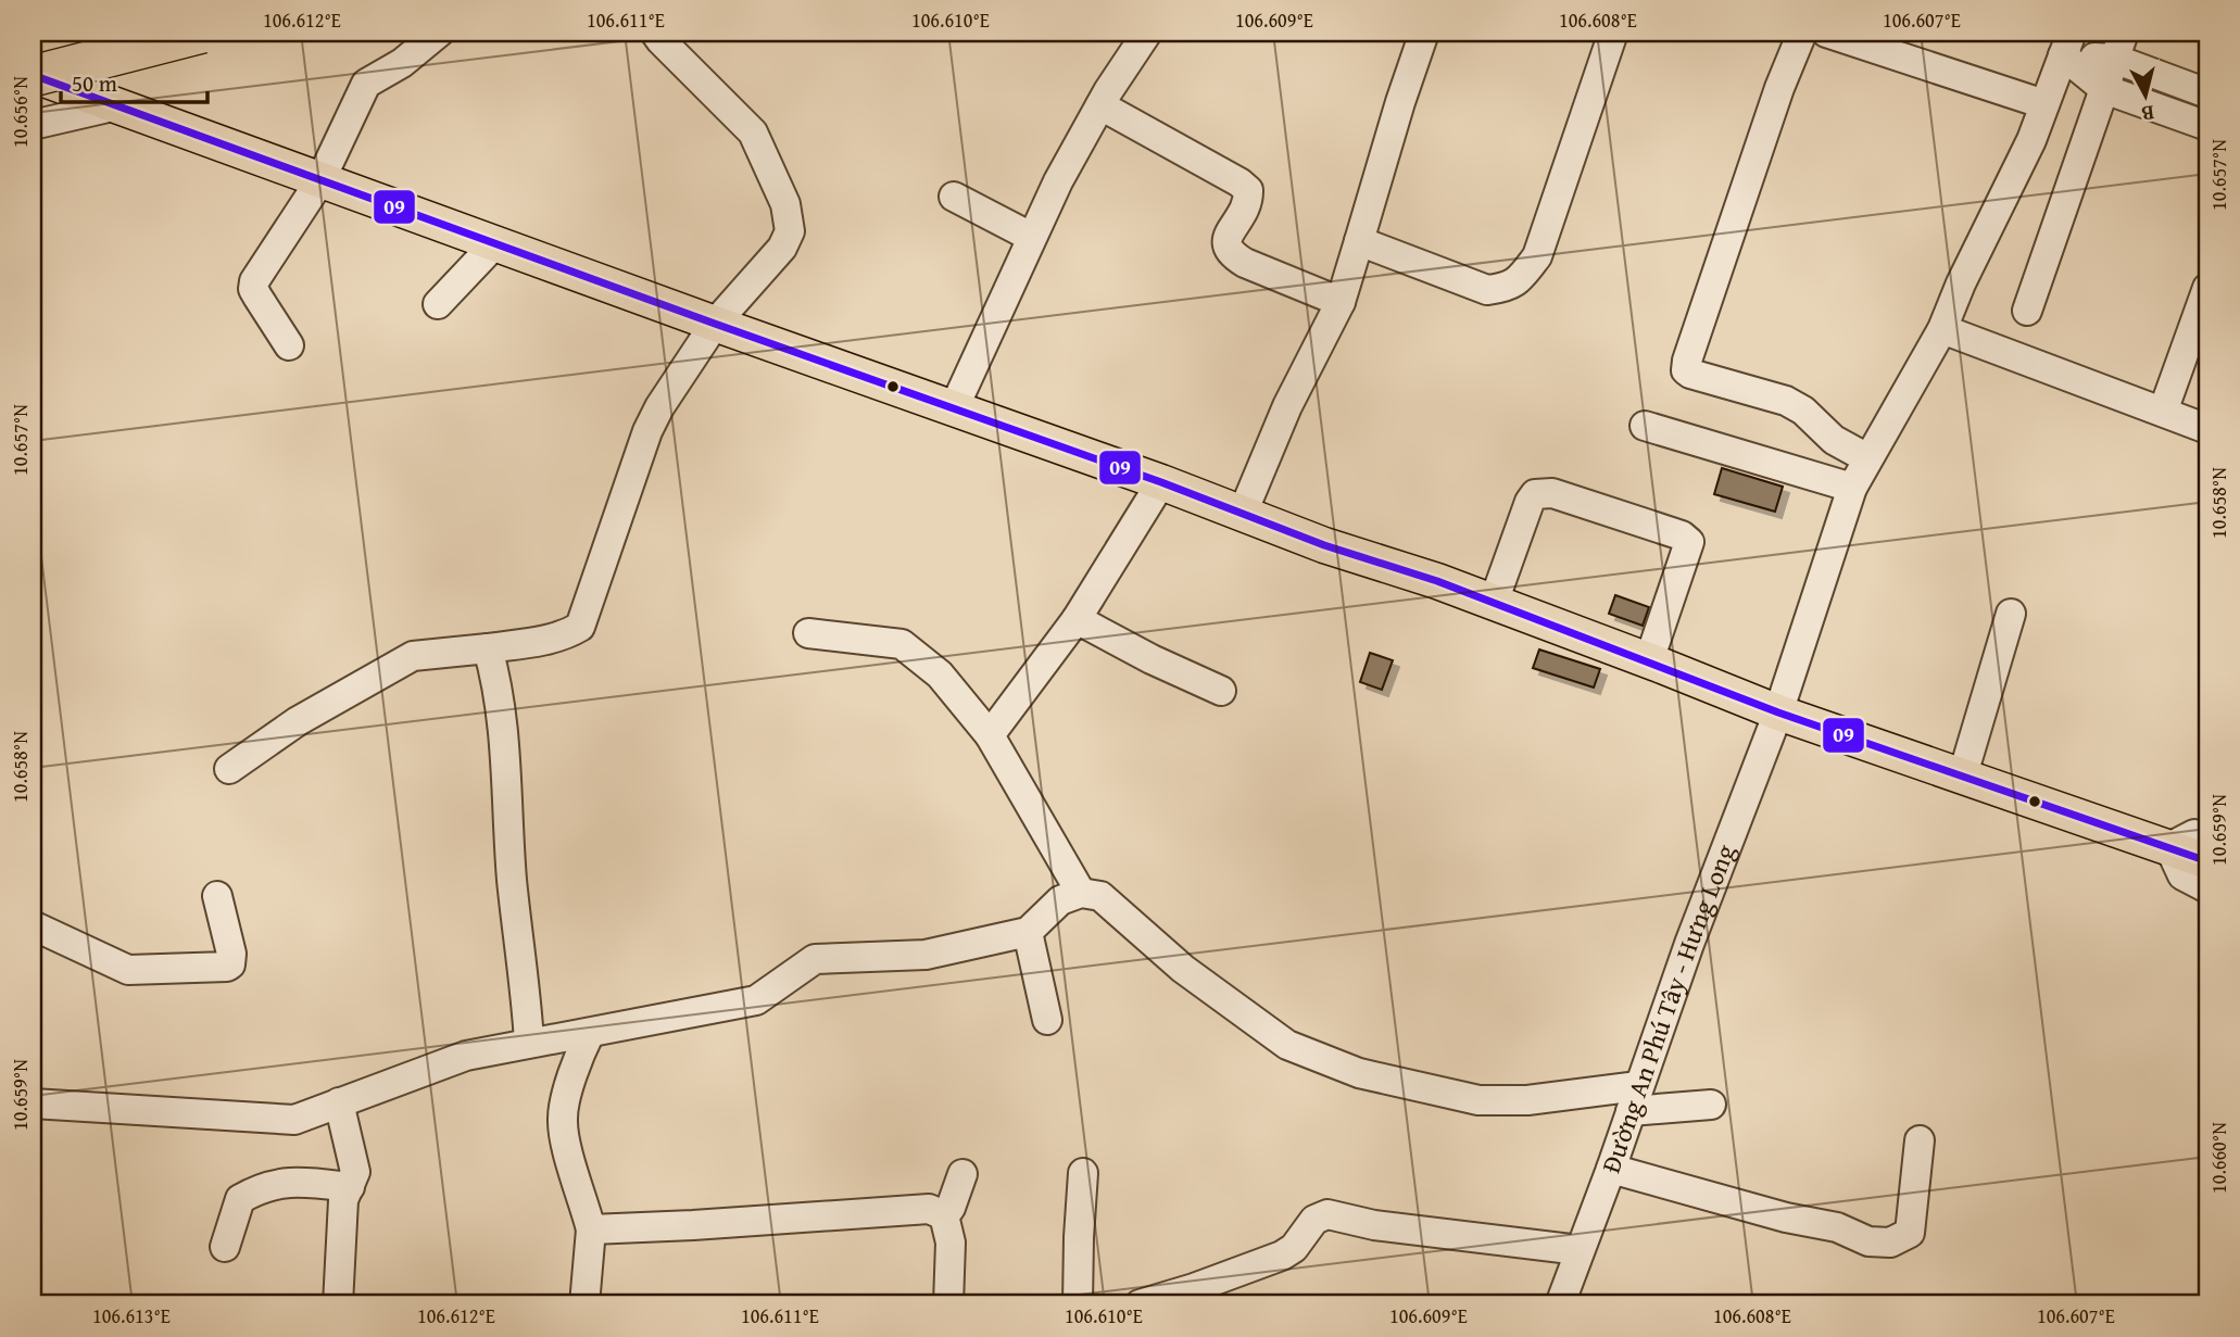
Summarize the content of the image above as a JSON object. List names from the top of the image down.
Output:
{
  "streets": {
    "street": ["Đường An Phú Tây - Hưng Long"]
  },
  "lines": ["transit line 09"],
  "scale_bar": "50 m",
  "north": "bottom",
  "coordinates": [
    "106.612°E",
    "106.611°E",
    "106.610°E",
    "106.609°E",
    "106.608°E",
    "106.607°E",
    "10.656°N",
    "10.657°N",
    "10.658°N",
    "10.659°N",
    "10.660°N",
    "106.613°E"
  ]
}
